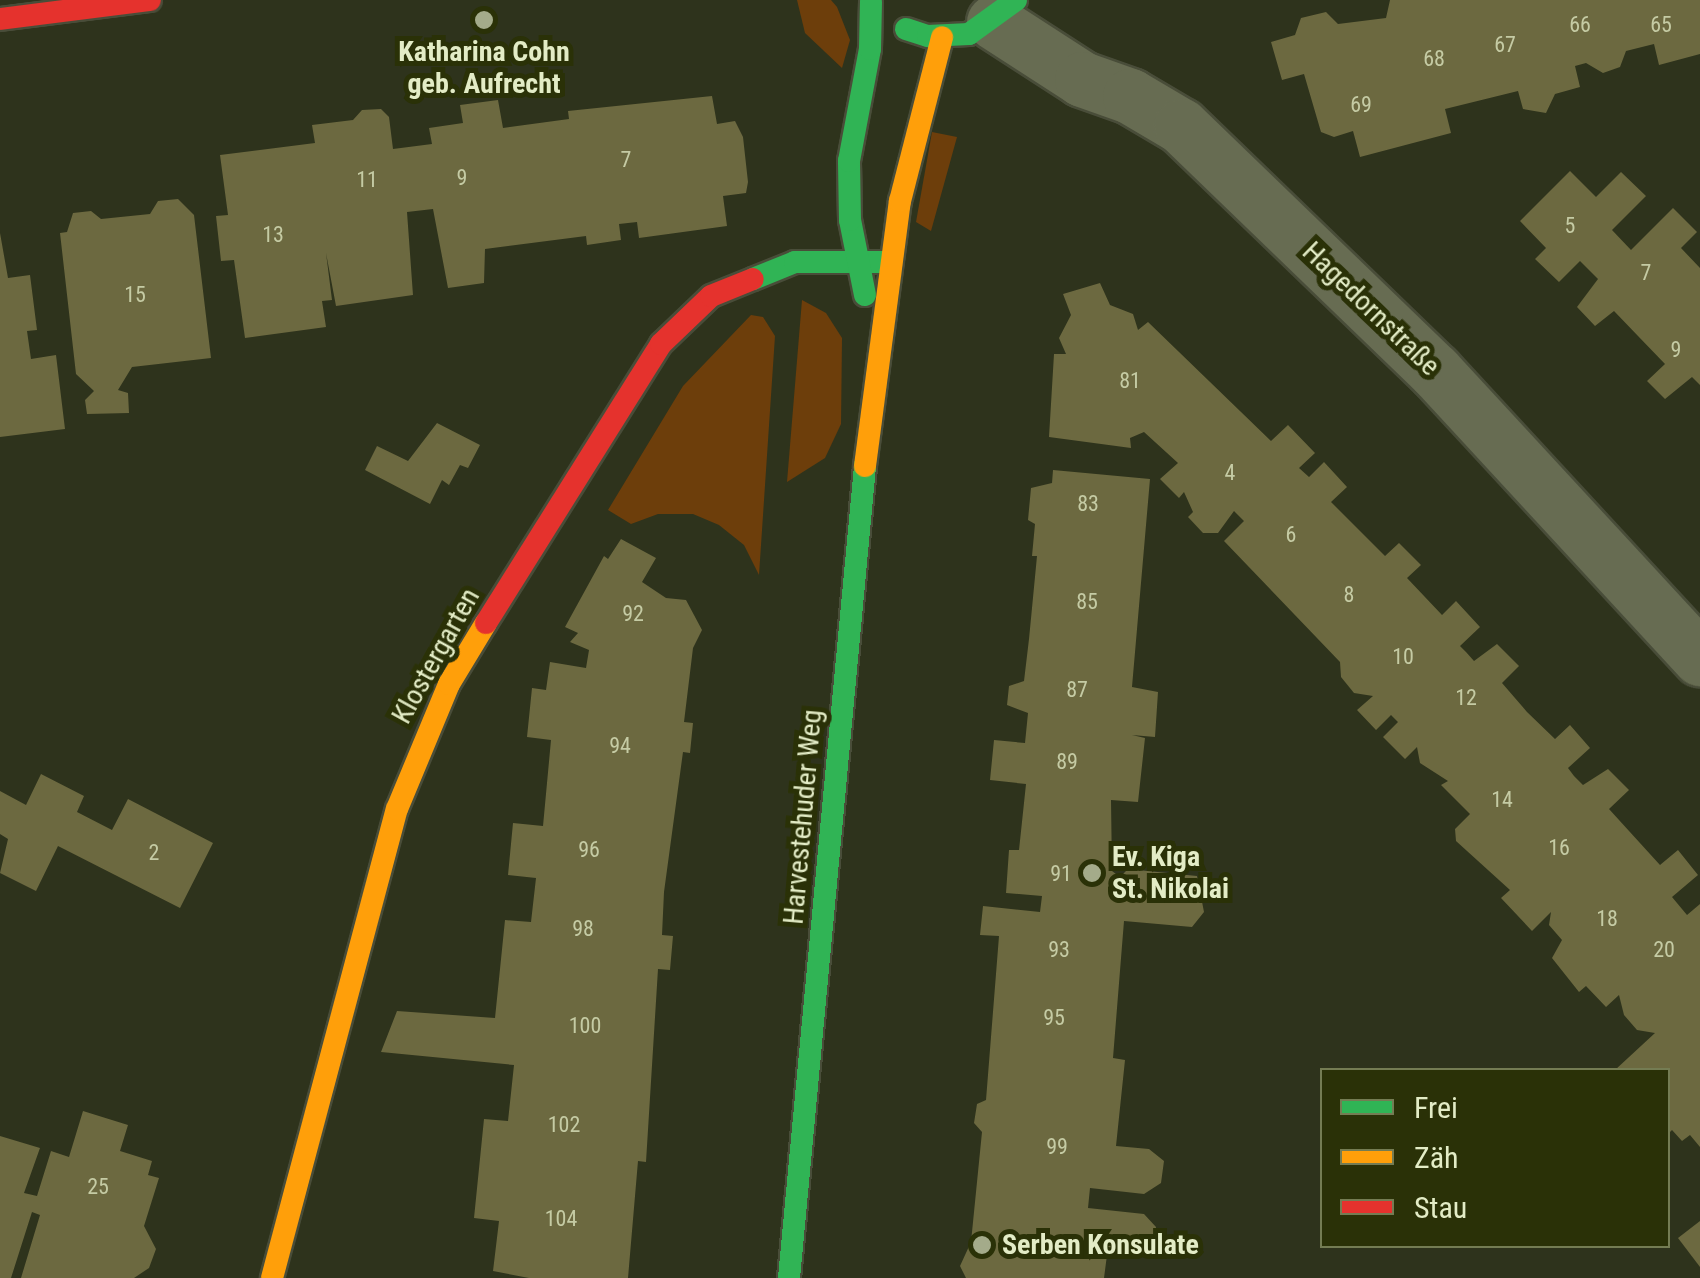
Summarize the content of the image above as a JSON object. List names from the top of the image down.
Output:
{
  "streets": {
    "street": ["Hagedornstraße", "Klostergarten", "Harvestehuder Weg"]
  },
  "crossings": [
    ["Klostergarten", "Harvestehuder Weg"]
  ],
  "places": ["Katharina Cohn geb. Aufrecht", "Ev. Kiga St. Nikolai", "Serben Konsulate"],
  "house_numbers": [
    "66",
    "65",
    "67",
    "68",
    "69",
    "7",
    "9",
    "11",
    "5",
    "13",
    "7",
    "15",
    "9",
    "81",
    "4",
    "83",
    "6",
    "8",
    "85",
    "92",
    "10",
    "87",
    "12",
    "94",
    "89",
    "14",
    "16",
    "96",
    "2",
    "91",
    "18",
    "98",
    "93",
    "20",
    "95",
    "100",
    "102",
    "99",
    "25",
    "104"
  ],
  "legend": ["Frei", "Zäh", "Stau"]
}
